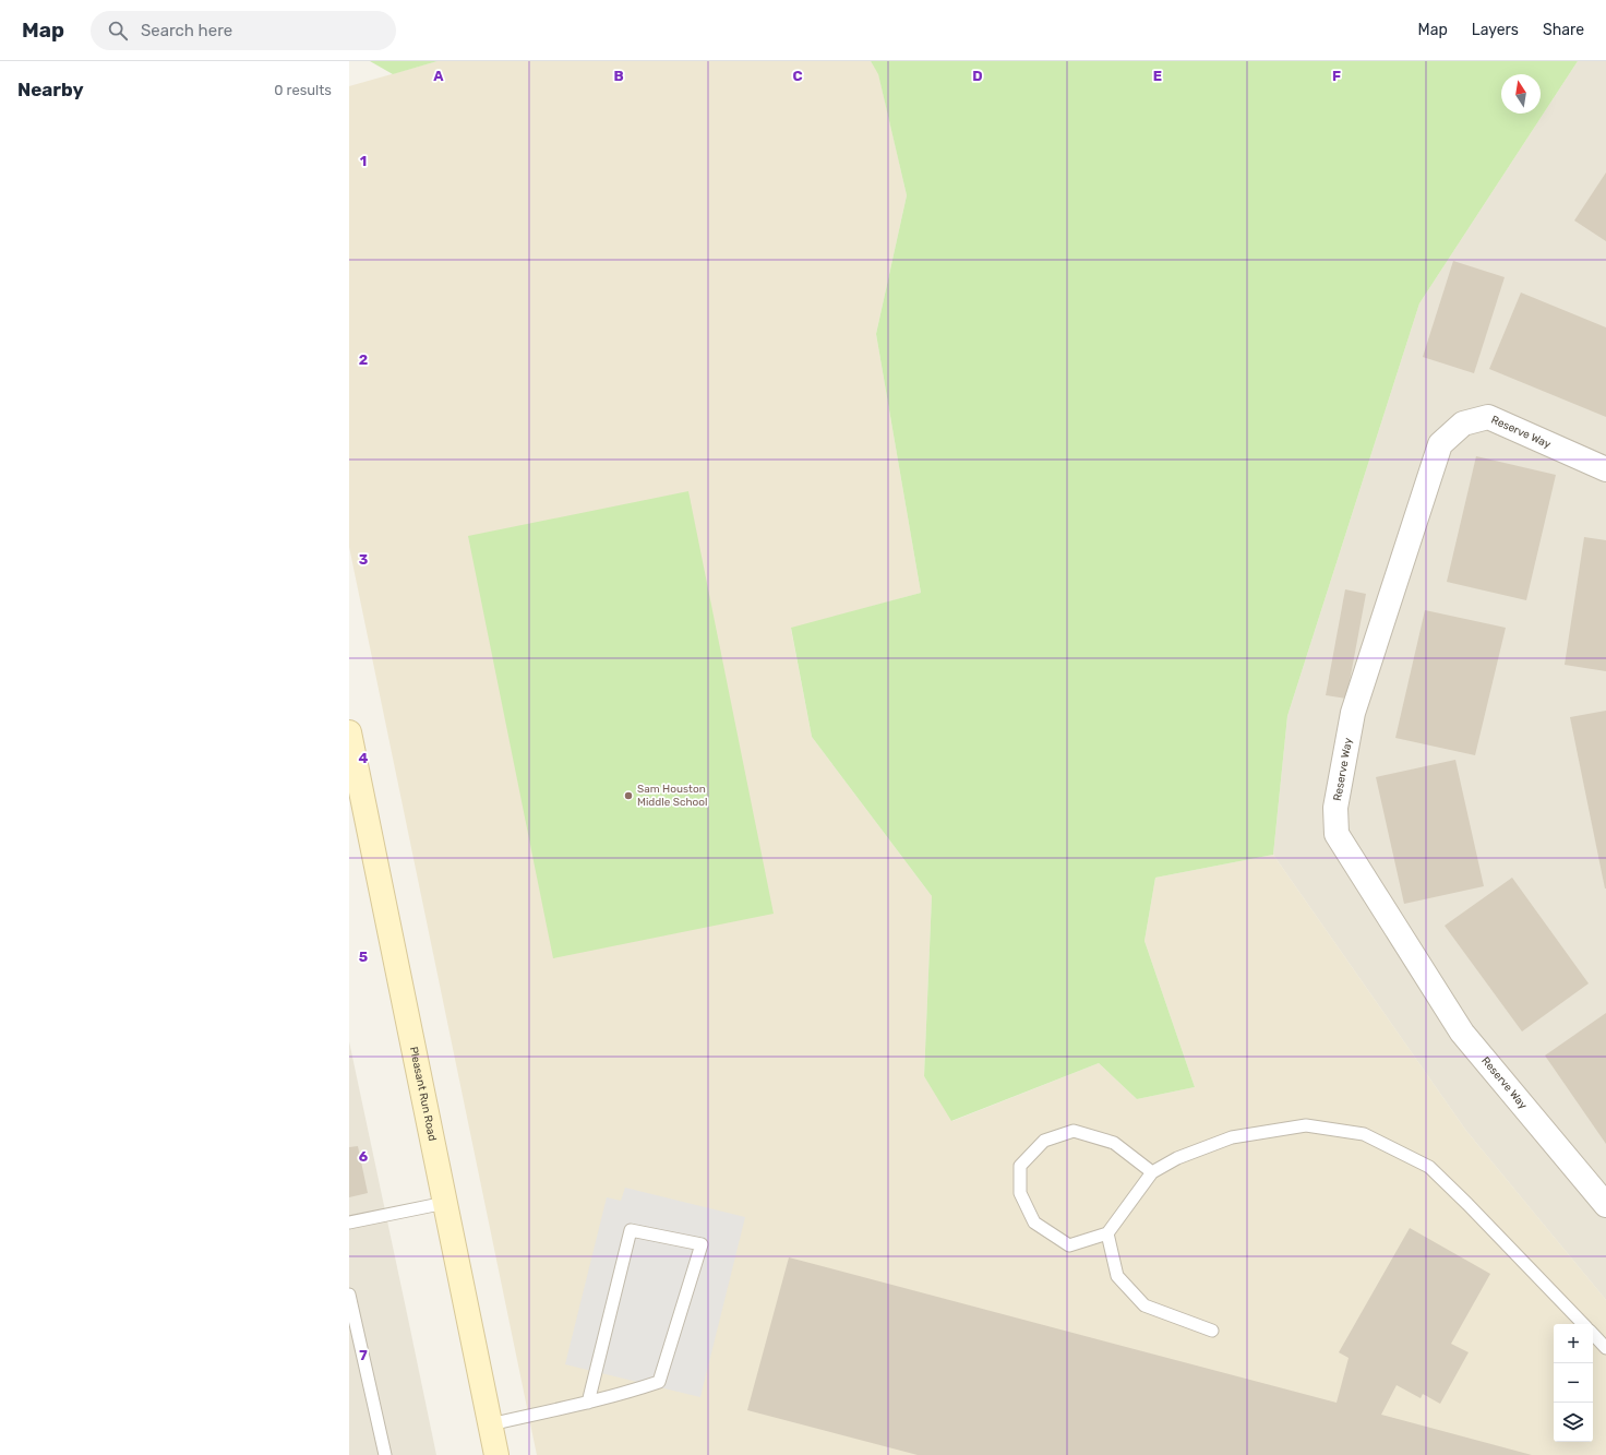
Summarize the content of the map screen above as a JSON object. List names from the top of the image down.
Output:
{
  "streets": {
    "street": ["Reserve Way", "Pleasant Run Road"]
  },
  "places": ["Sam Houston Middle School"],
  "north": "top",
  "page": {
    "header": "Map",
    "search": "Search here",
    "nav": ["Map", "Layers", "Share"],
    "heading": ["Nearby", "0 results"],
    "map_buttons": ["+", "−"]
  },
  "grid": {
    "columns": [
      "A",
      "B",
      "C",
      "D",
      "E",
      "F"
    ],
    "rows": [
      "1",
      "2",
      "3",
      "4",
      "5",
      "6",
      "7"
    ]
  }
}
